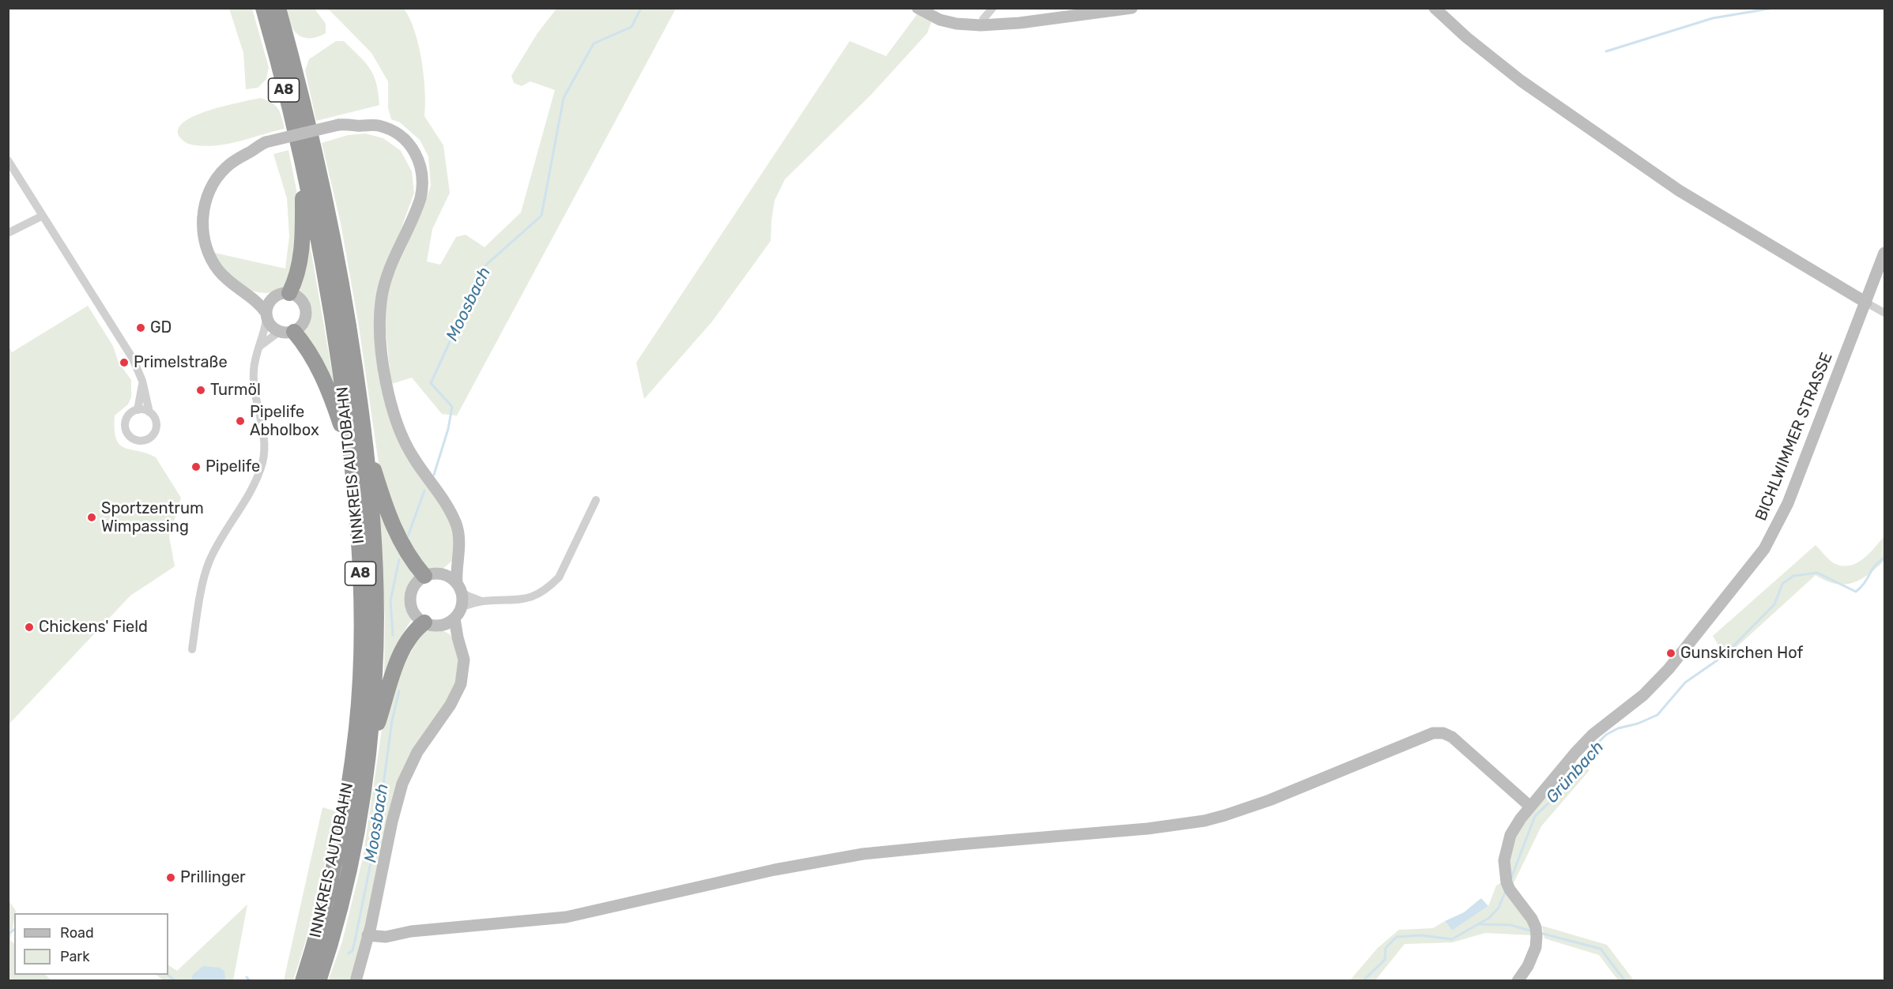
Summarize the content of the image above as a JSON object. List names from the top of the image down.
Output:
{
  "streets": {
    "highway": ["A8", "INNKREIS AUTOBAHN"],
    "street": ["BICHLWIMMER STRASSE"]
  },
  "water": ["Moosbach", "Grünbach"],
  "places": [
    "GD",
    "Primelstraße",
    "Turmöl",
    "Pipelife Abholbox",
    "Pipelife",
    "Sportzentrum Wimpassing",
    "Chickens' Field",
    "Gunskirchen Hof",
    "Prillinger"
  ],
  "legend": ["Road", "Park"]
}
